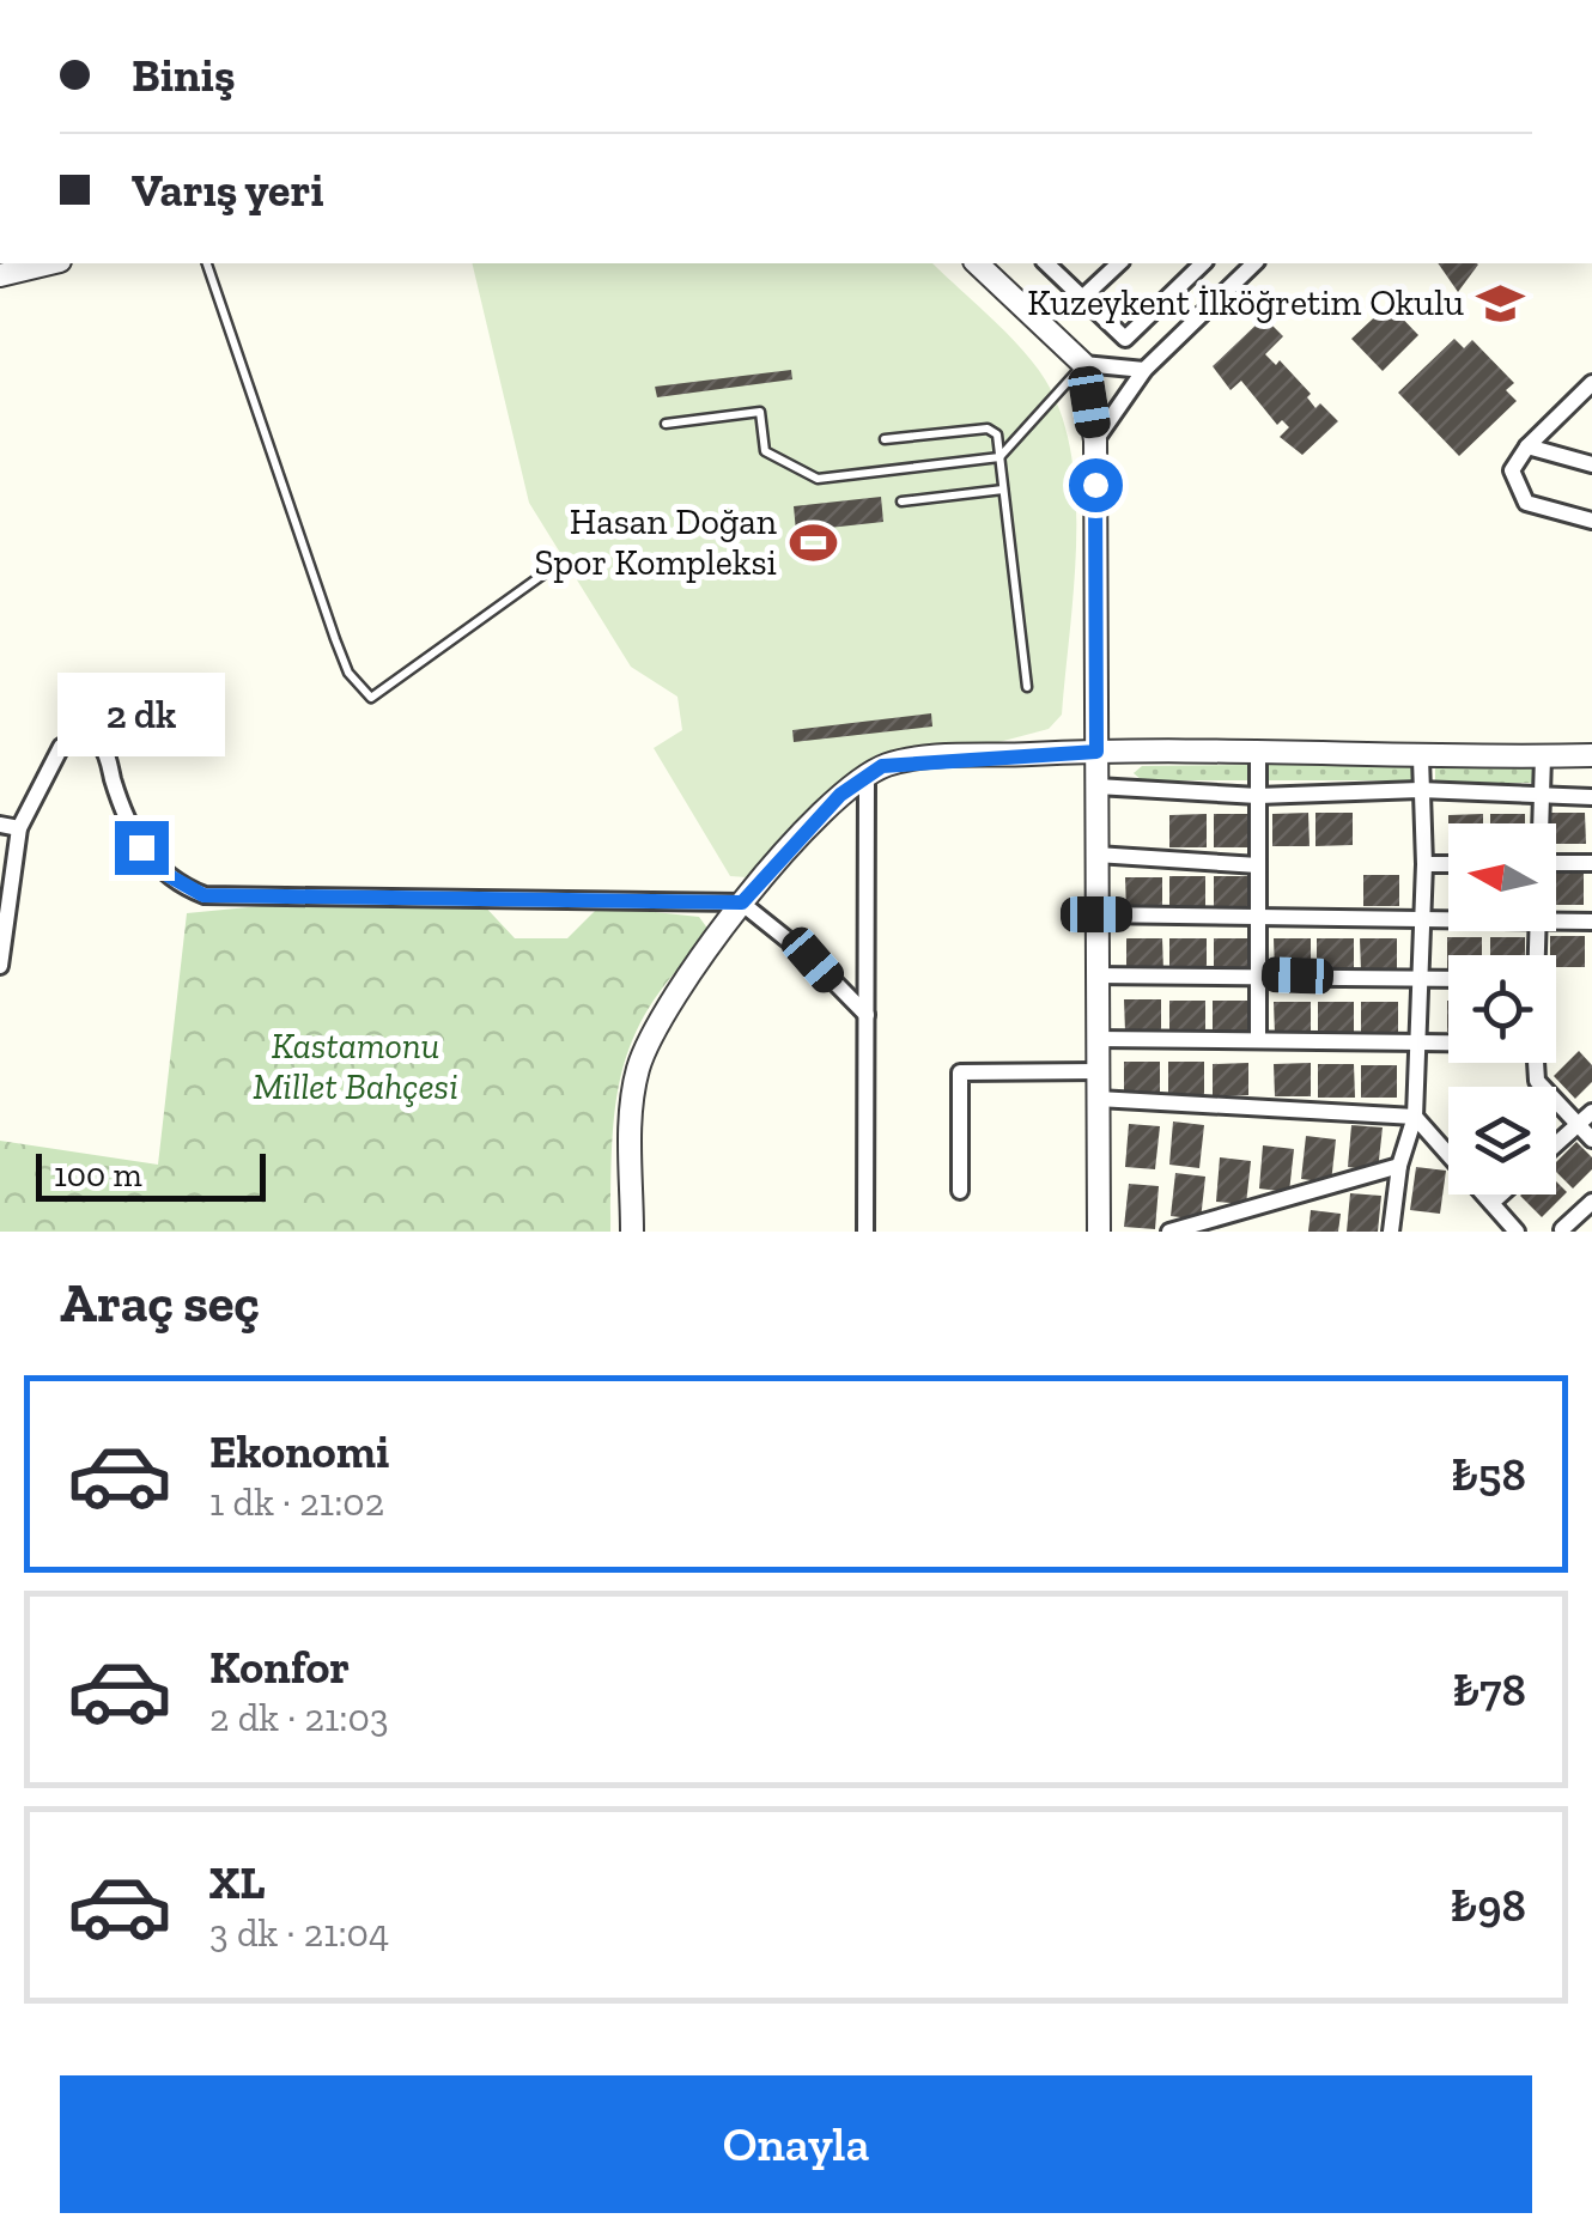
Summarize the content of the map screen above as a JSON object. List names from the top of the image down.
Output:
{
  "parks": ["Kastamonu Millet Bahçesi"],
  "places": {
    "school or university": ["Kuzeykent İlköğretim Okulu"],
    "sports": ["Hasan Doğan Spor Kompleksi"]
  },
  "scale_bar": "100 m",
  "north": "left",
  "page": {
    "banner": ["Biniş", "Varış yeri"],
    "bubble": "2 dk",
    "scale": "100 m",
    "heading": "Araç seç",
    "list": [
      {
        "name": "Ekonomi",
        "note": "1 dk · 21:02",
        "value": "₺58"
      },
      {
        "name": "Konfor",
        "note": "2 dk · 21:03",
        "value": "₺78"
      },
      {
        "name": "XL",
        "note": "3 dk · 21:04",
        "value": "₺98"
      }
    ],
    "buttons": "Onayla"
  }
}
